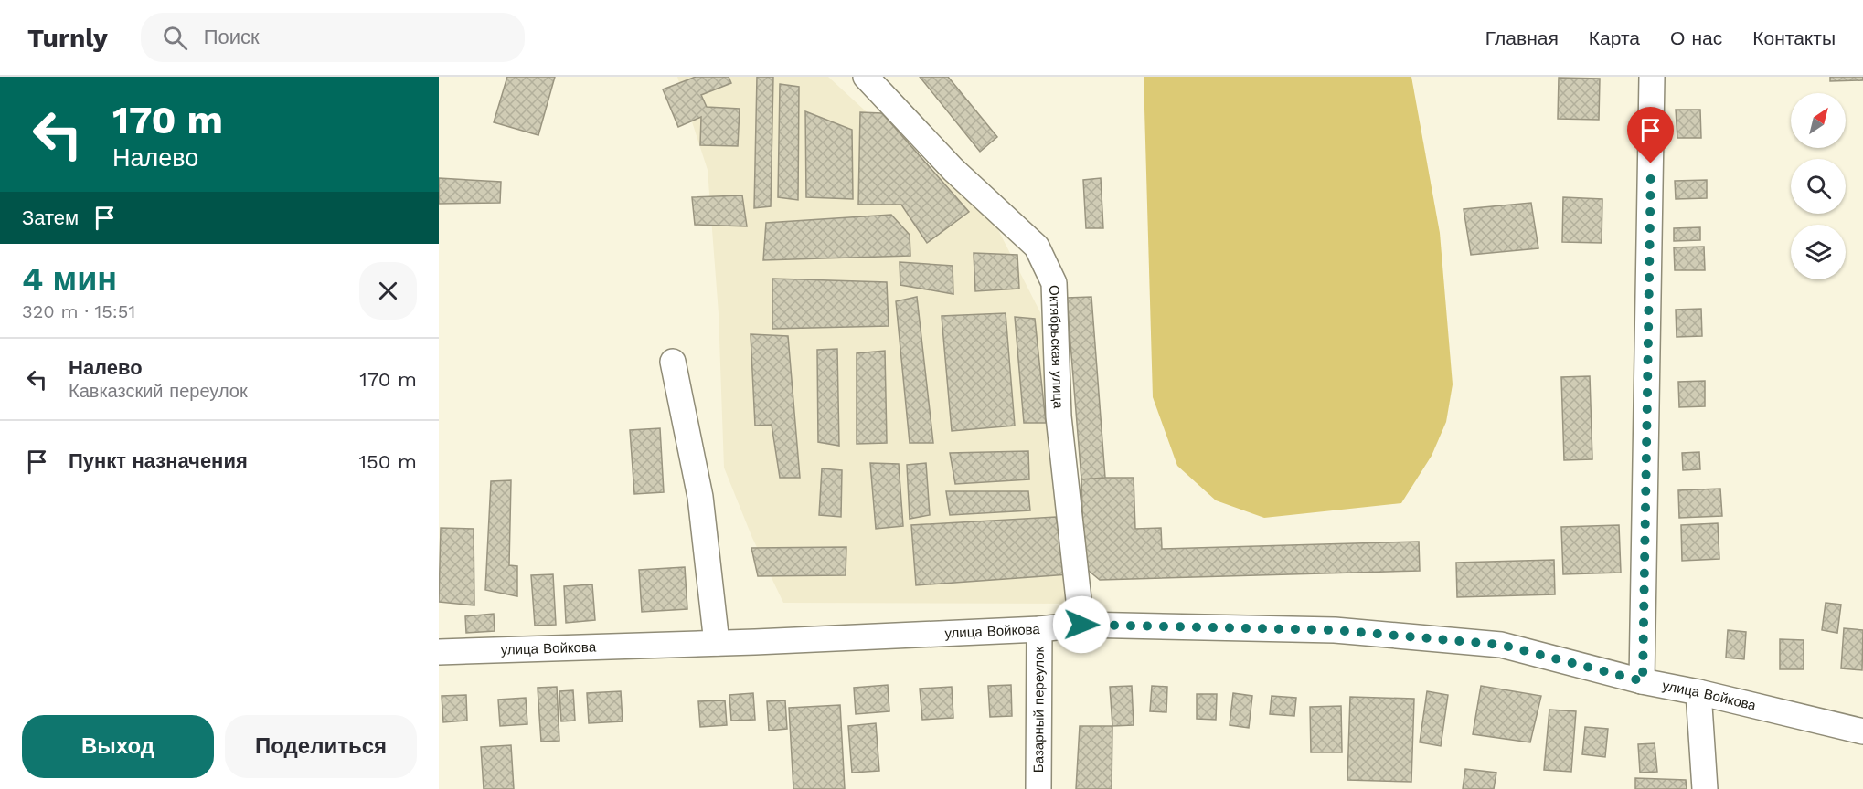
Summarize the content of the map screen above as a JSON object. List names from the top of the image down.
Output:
{
  "streets": {
    "street": ["Октябрьская улица", "улица Войкова", "Базарный переулок"]
  },
  "crossings": [
    ["Октябрьская улица", "улица Войкова"],
    ["улица Войкова", "Базарный переулок"]
  ],
  "north": "top right",
  "page": {
    "header": "Turnly",
    "search": "Поиск",
    "nav": [
      "Главная",
      "Карта",
      "О нас",
      "Контакты"
    ],
    "turn": ["170 m", "Налево"],
    "then": "Затем",
    "heading": ["4 мин", "320 m · 15:51"],
    "list": [
      {
        "name": "Налево",
        "note": "Кавказский переулок",
        "value": "170 m"
      },
      {
        "name": "Пункт назначения",
        "value": "150 m"
      }
    ],
    "buttons": ["Выход", "Поделиться"]
  }
}
